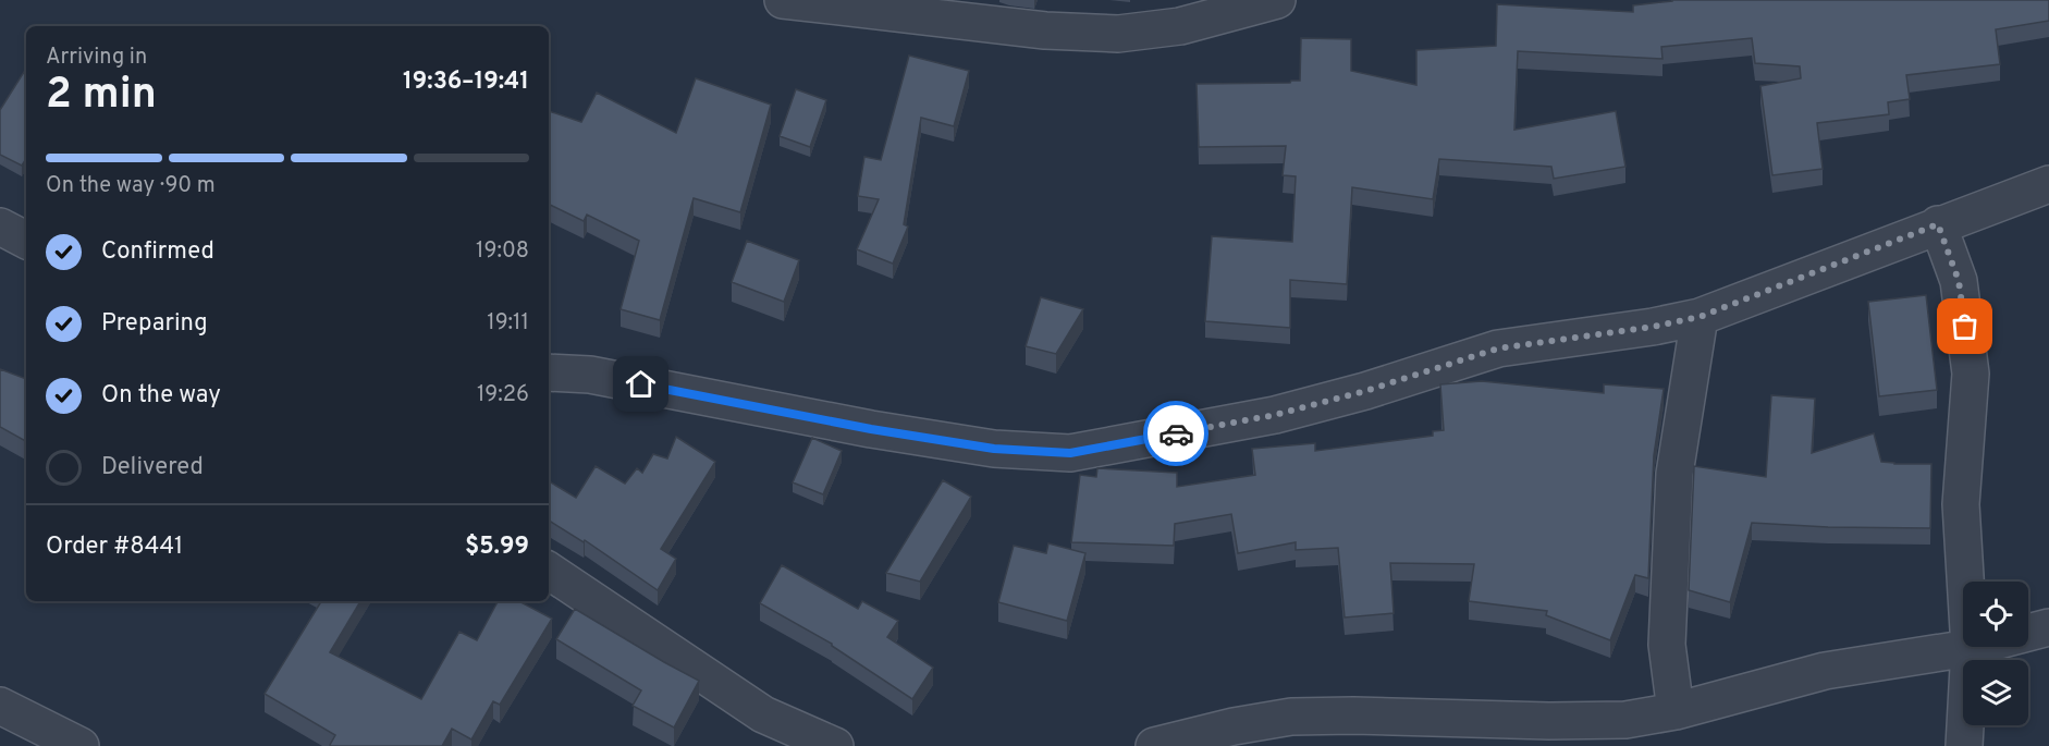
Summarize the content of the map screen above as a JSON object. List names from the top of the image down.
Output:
{
  "page": {
    "heading": ["2 min", "Arriving in", "19:36–19:41"],
    "panel": ["Order #8441", "$5.99"],
    "bar": "On the way · 90 m",
    "list": [
      ["Confirmed", "19:08"],
      ["Preparing", "19:11"],
      ["On the way", "19:26"],
      "Delivered"
    ]
  }
}
